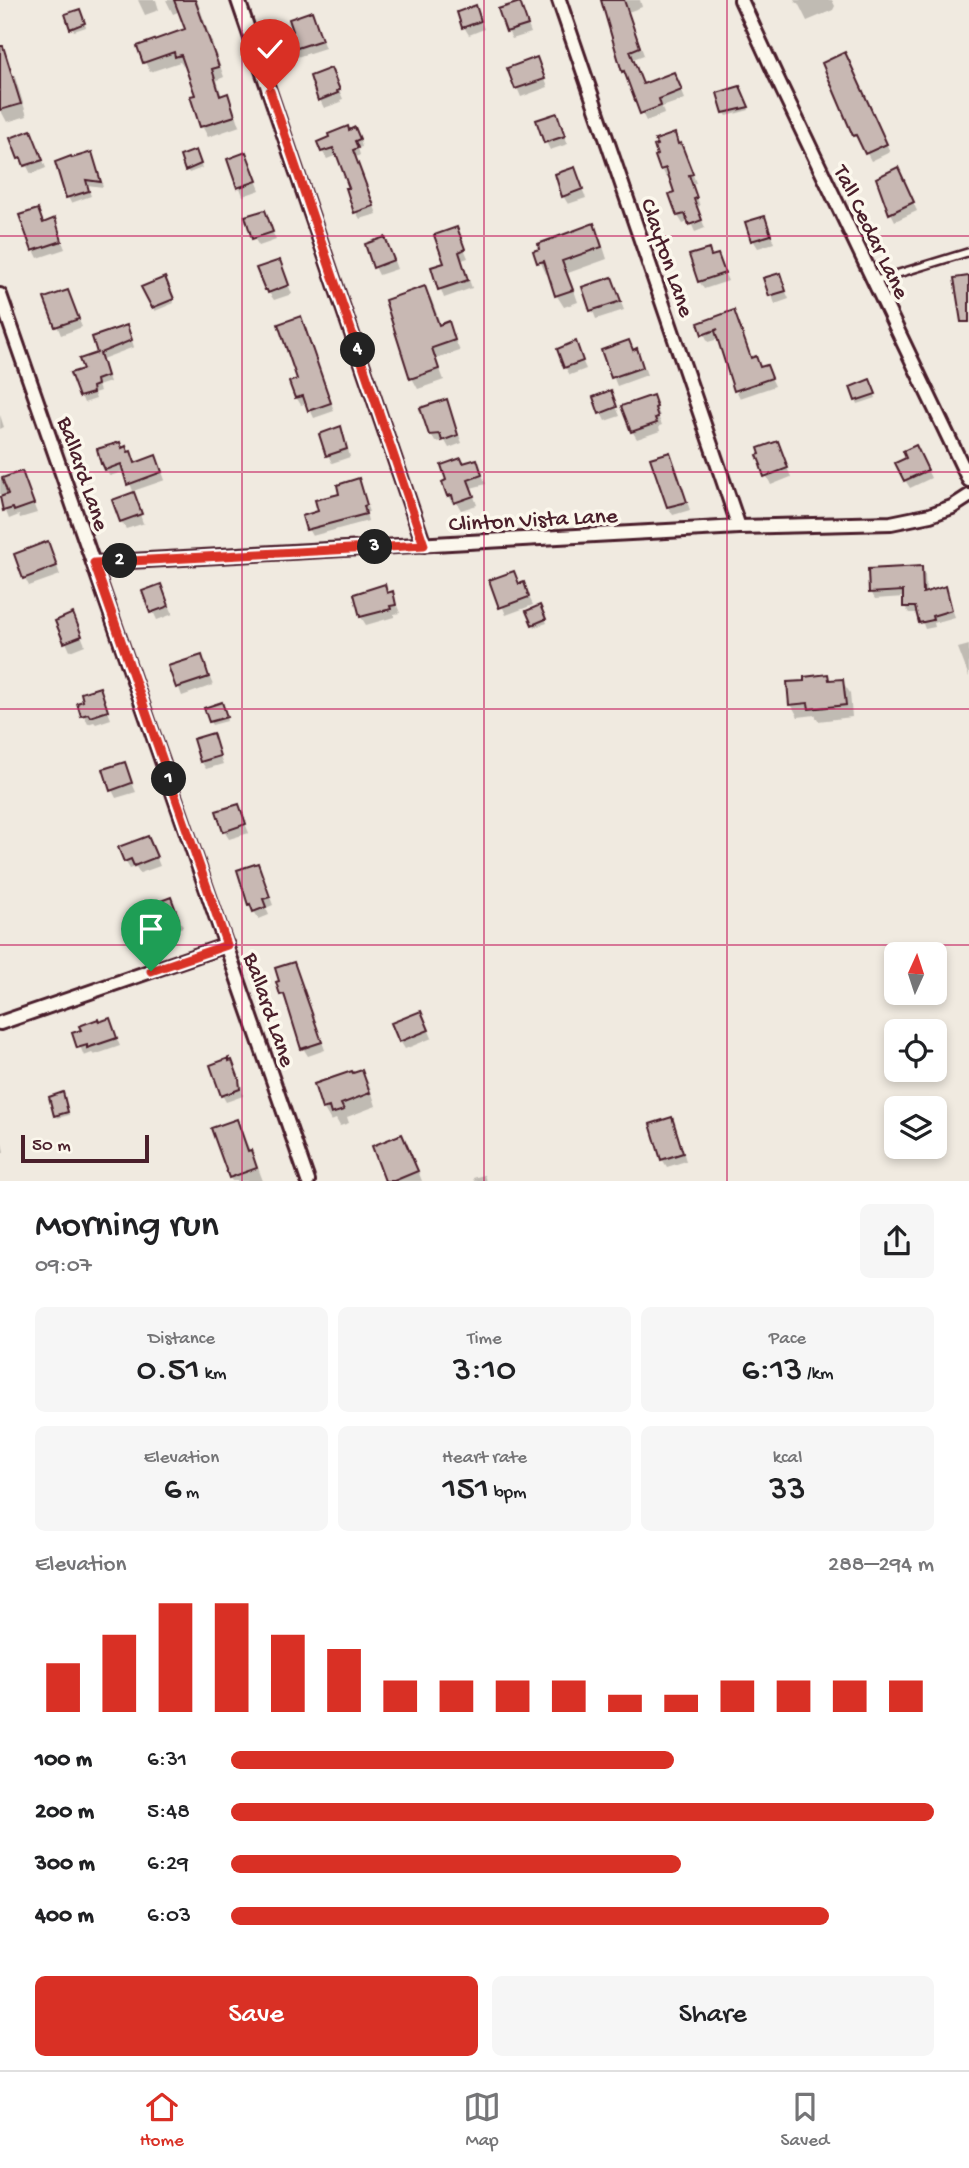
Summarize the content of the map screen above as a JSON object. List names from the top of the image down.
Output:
{
  "streets": {
    "street": [
      "Tall Cedar Lane",
      "Clayton Lane",
      "Ballard Lane",
      "Clinton Vista Lane"
    ]
  },
  "crossings": [
    ["Clayton Lane", "Clinton Vista Lane"],
    ["Ballard Lane", "Clinton Vista Lane"]
  ],
  "scale_bar": "50 m",
  "north": "top",
  "page": {
    "pins": [
      "4",
      "3",
      "2",
      "1"
    ],
    "scale": "50 m",
    "heading": ["Morning run", "09:07"],
    "stats": [
      ["Distance", "0.51 km"],
      ["Time", "3:10"],
      ["Pace", "6:13 /km"],
      ["Elevation", "6 m"],
      ["Heart rate", "151 bpm"],
      ["kcal", "33"]
    ],
    "chart": ["Elevation", "288–294 m"],
    "list": [
      {
        "name": "100 m",
        "note": "6:31"
      },
      {
        "name": "200 m",
        "note": "5:48"
      },
      {
        "name": "300 m",
        "note": "6:29"
      },
      {
        "name": "400 m",
        "note": "6:03"
      }
    ],
    "buttons": ["Save", "Share"],
    "tabs": ["Home", "Map", "Saved"]
  }
}
